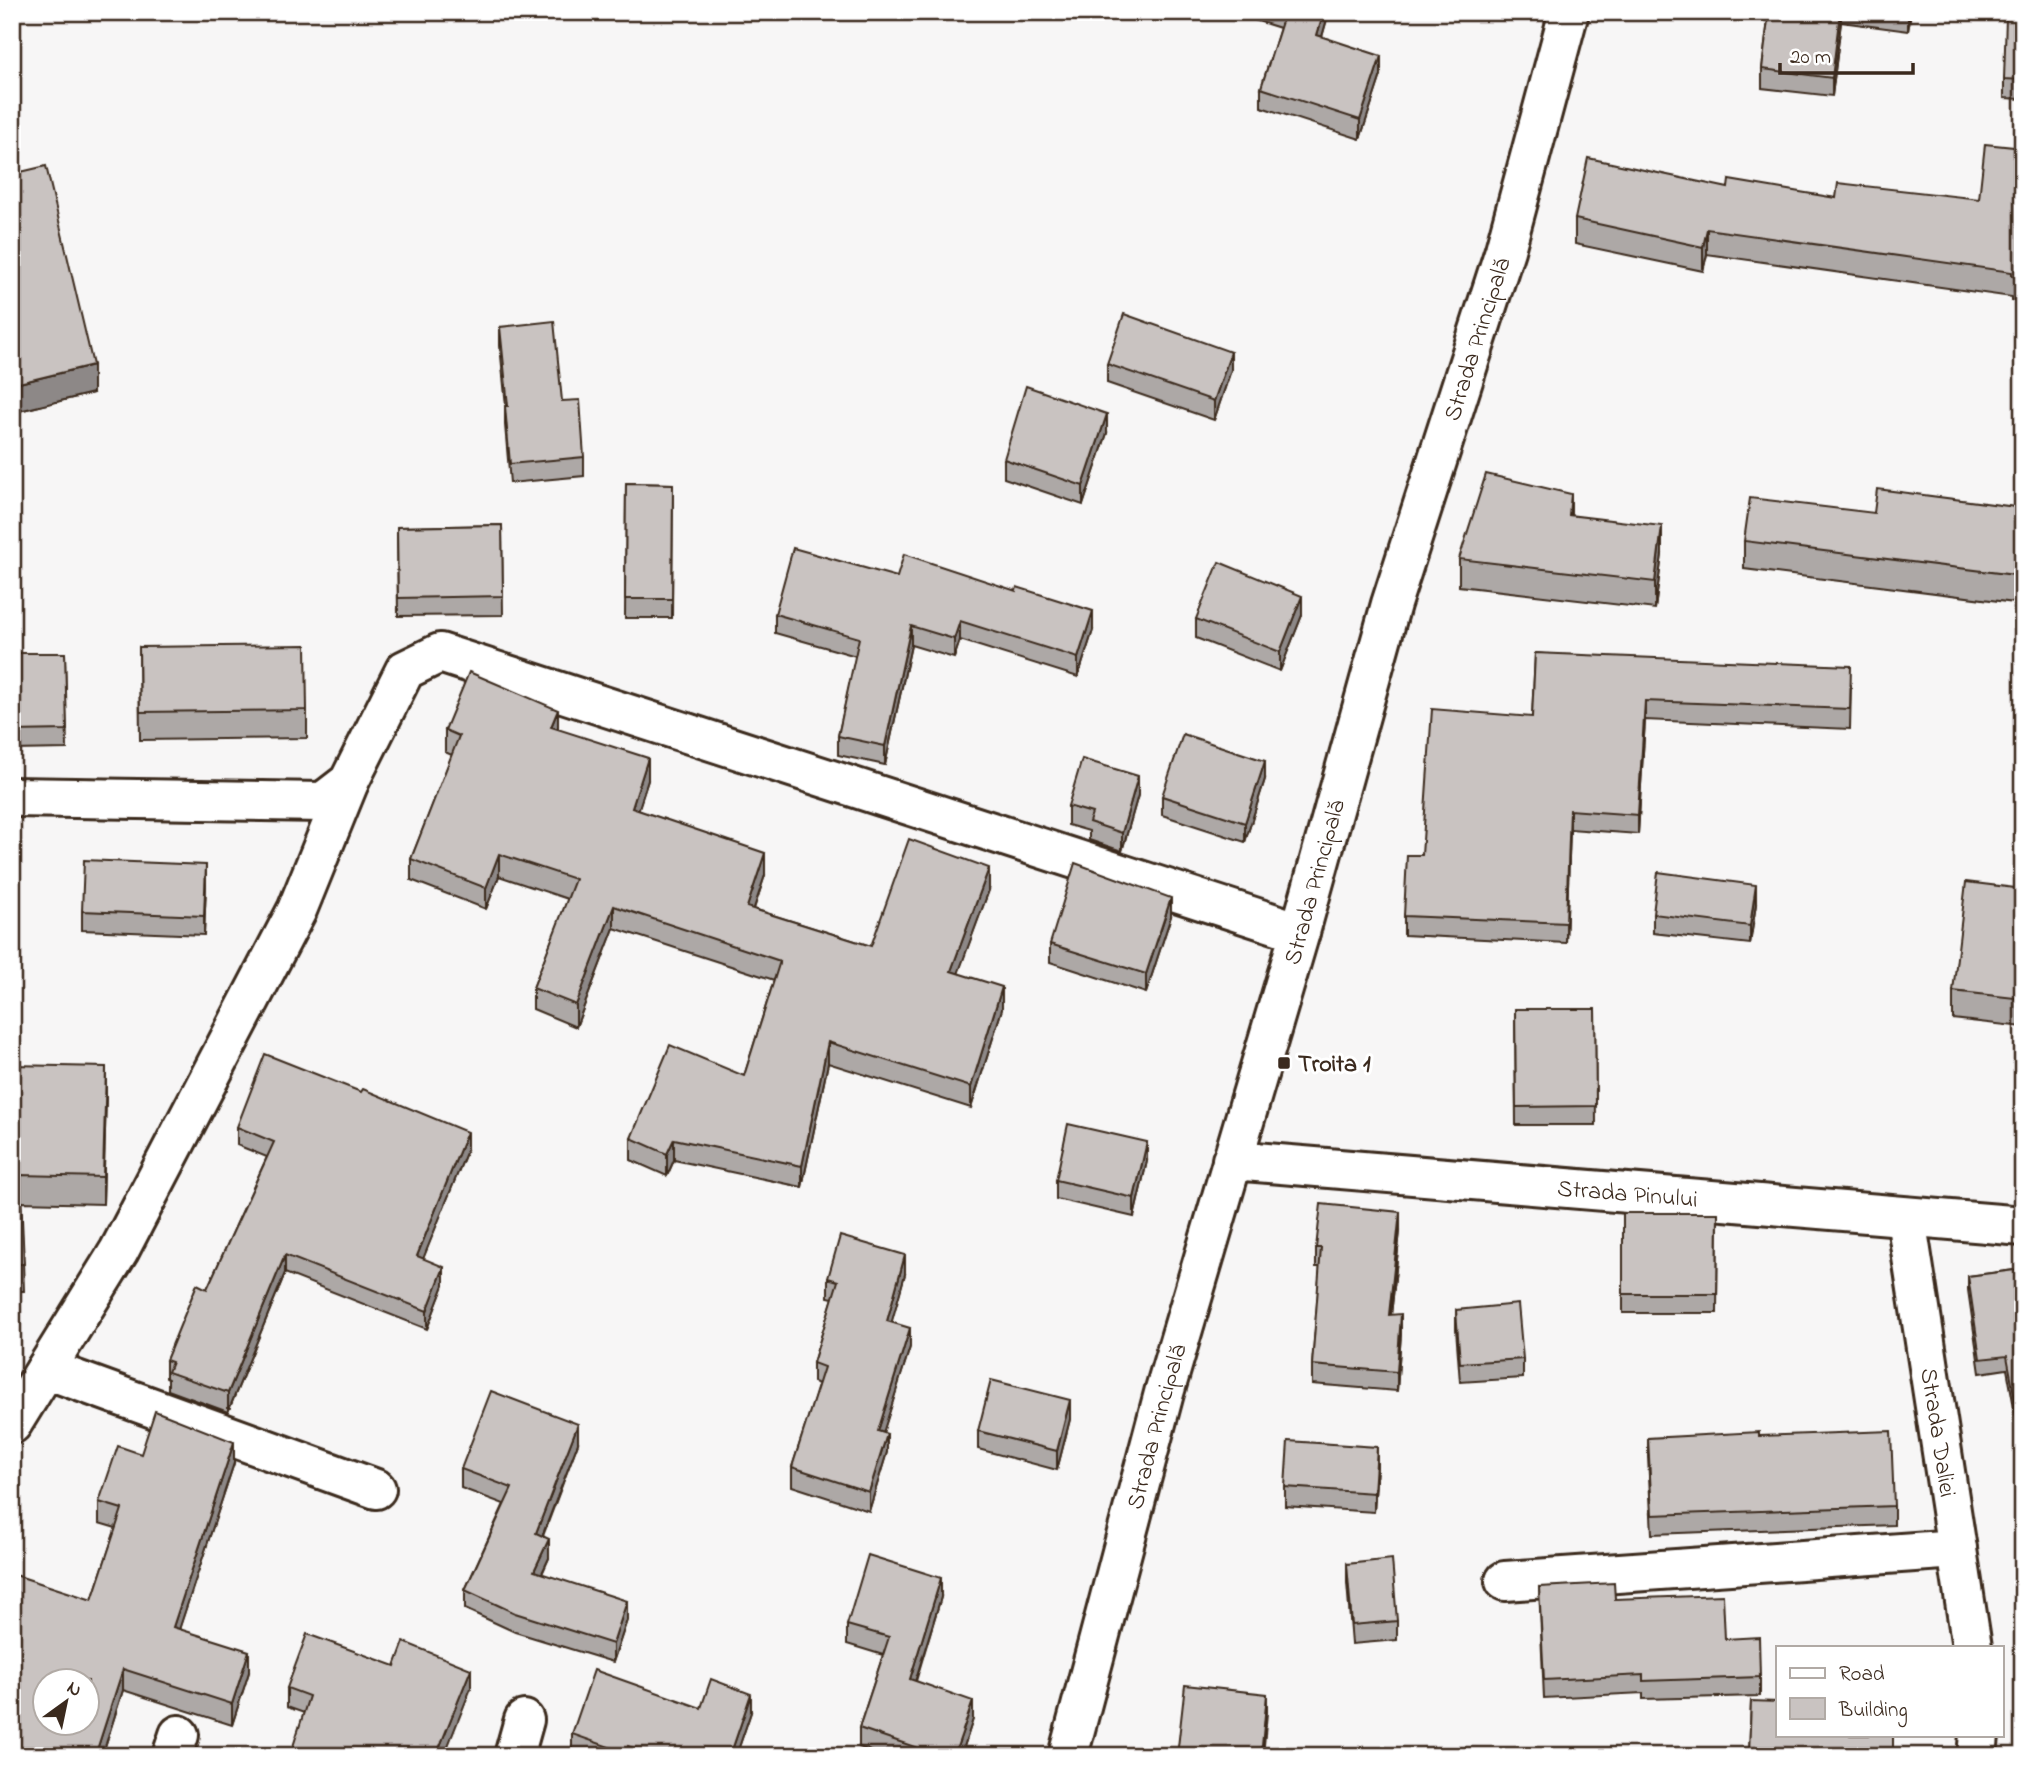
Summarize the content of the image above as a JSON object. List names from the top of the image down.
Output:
{
  "streets": {
    "street": ["Strada Principală", "Strada Pinului", "Strada Daliei"]
  },
  "crossings": [
    ["Strada Principală", "Strada Pinului"],
    ["Strada Pinului", "Strada Daliei"]
  ],
  "places": {
    "transit": ["Troita 1"]
  },
  "legend": ["Road", "Building"],
  "scale_bar": "20 m",
  "north": "top right"
}
